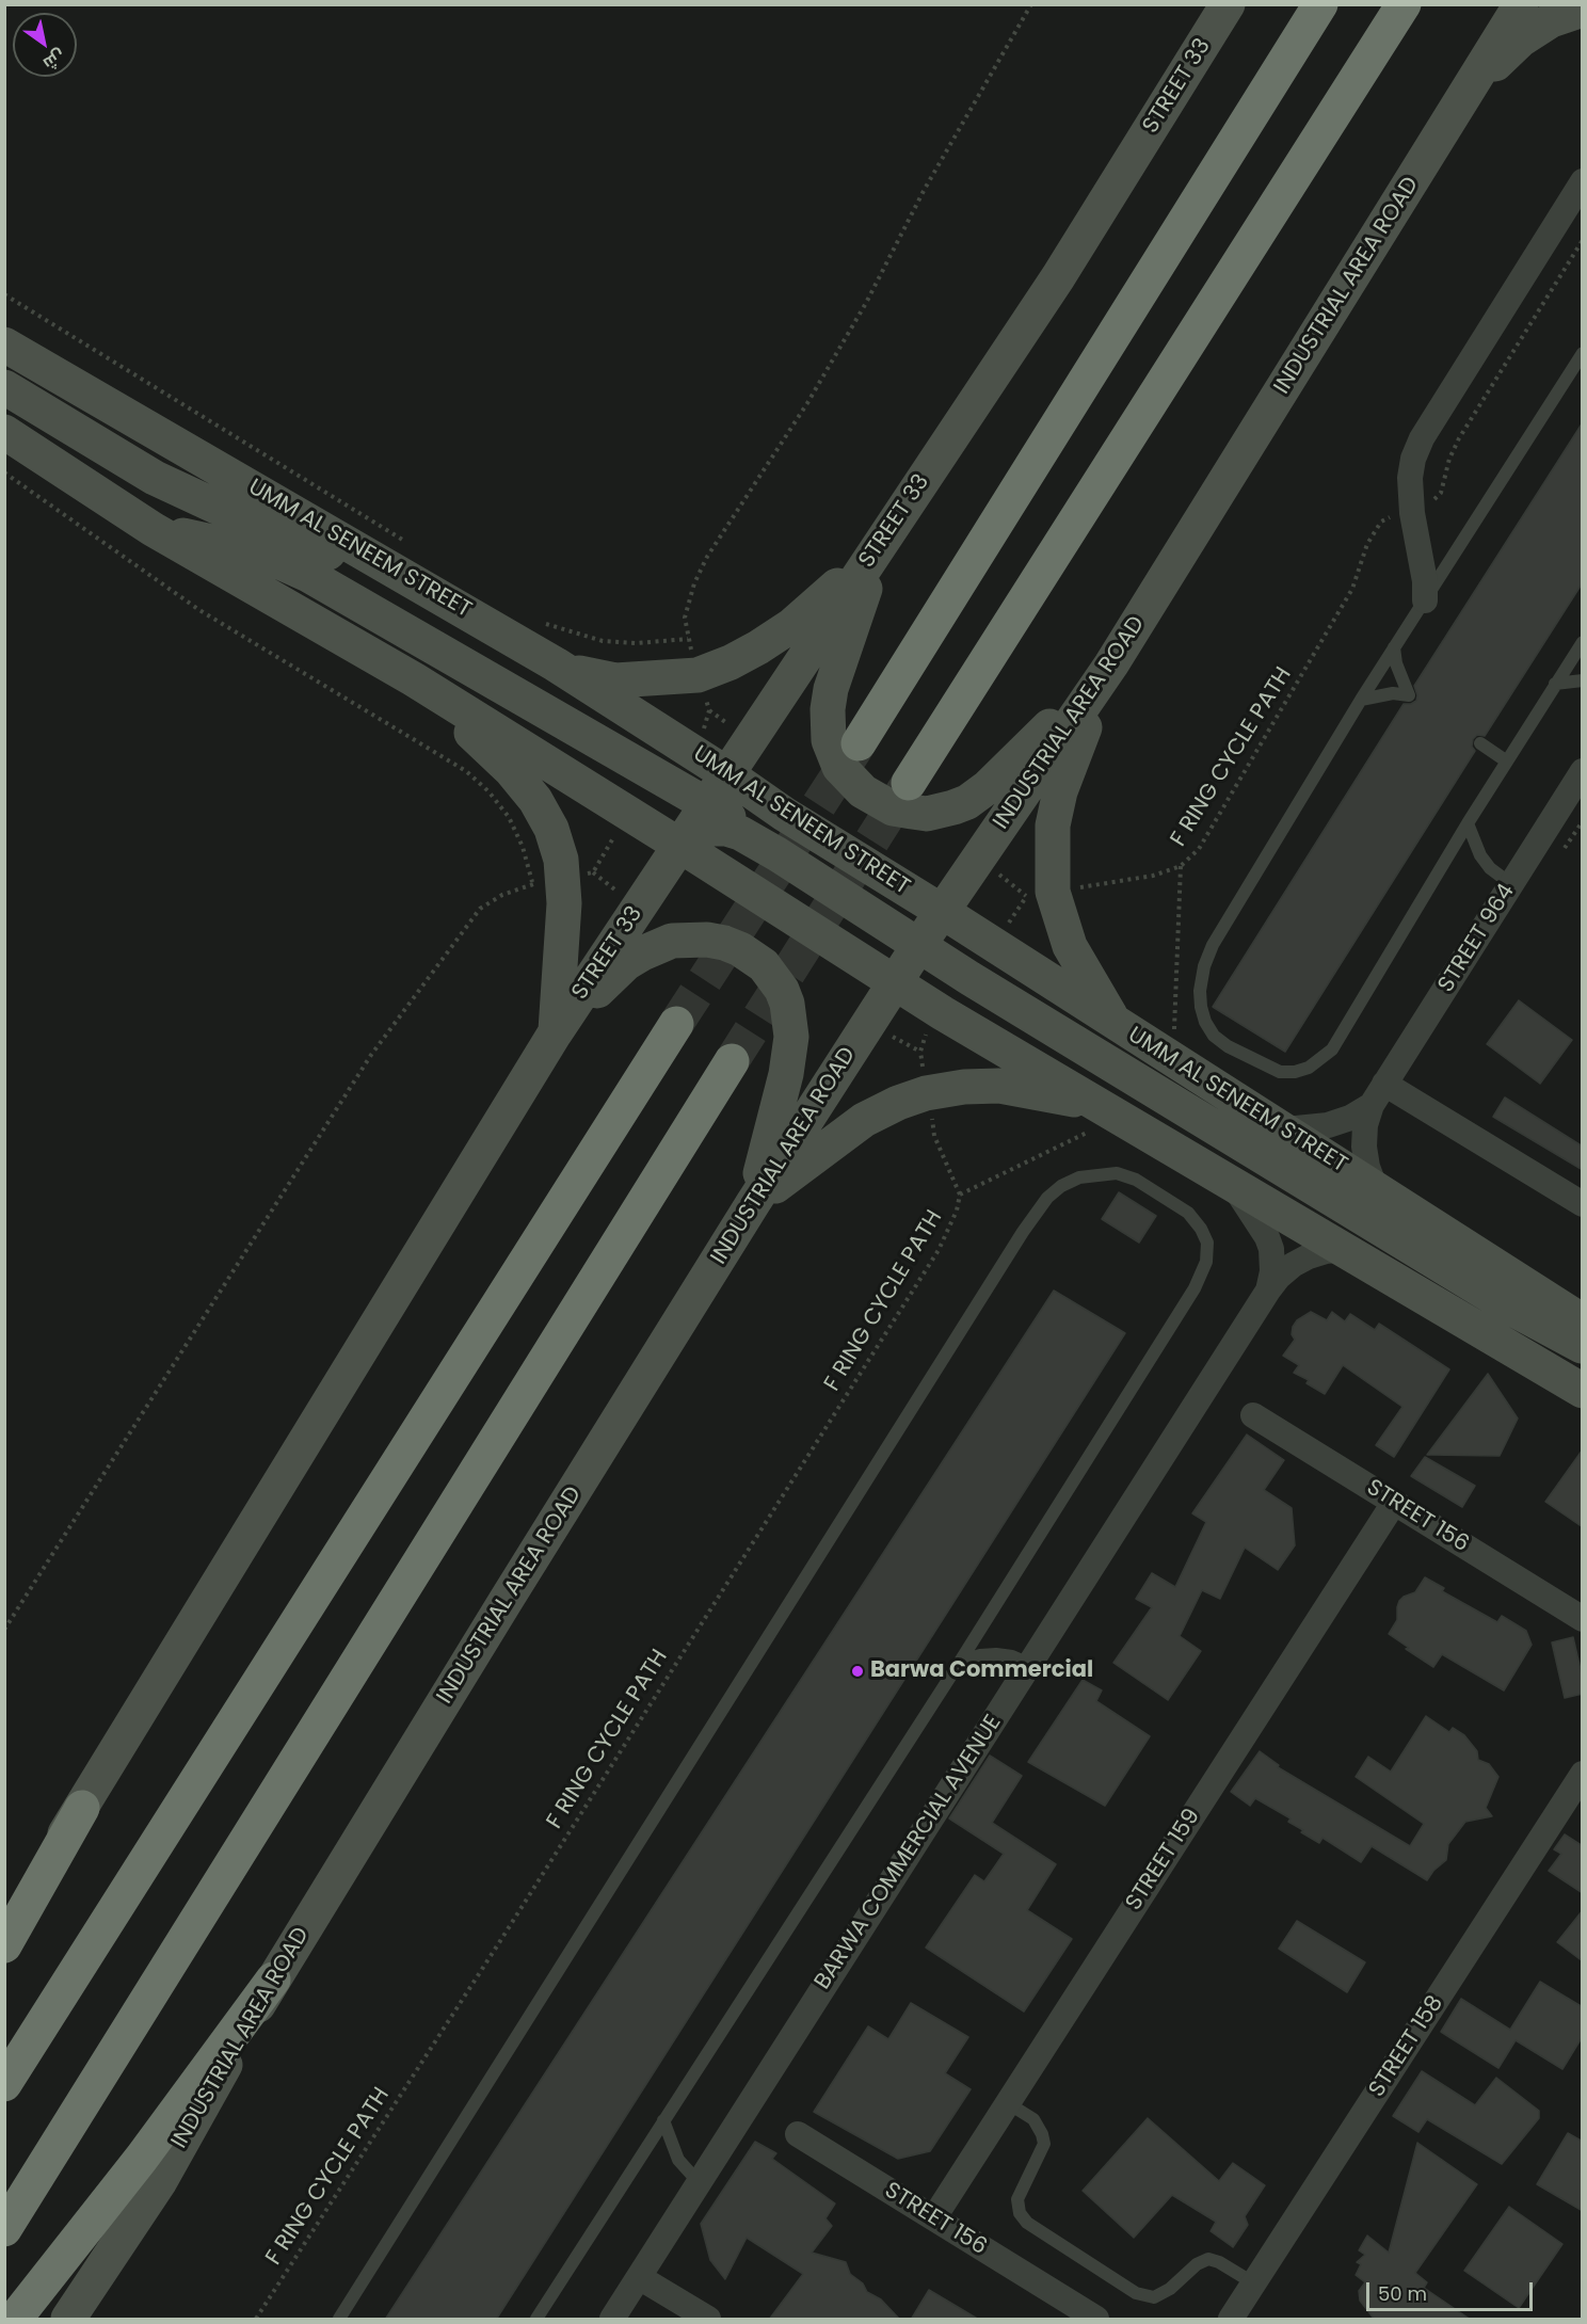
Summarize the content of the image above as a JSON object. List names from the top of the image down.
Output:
{
  "streets": {
    "main road": ["STREET 33", "INDUSTRIAL AREA ROAD", "UMM AL SENEEM STREET"],
    "street": [
      "STREET 964",
      "STREET 156",
      "BARWA COMMERCIAL AVENUE",
      "STREET 159",
      "STREET 158"
    ],
    "path": ["F RING CYCLE PATH"]
  },
  "crossings": [
    ["STREET 33", "UMM AL SENEEM STREET"],
    ["INDUSTRIAL AREA ROAD", "UMM AL SENEEM STREET"],
    ["UMM AL SENEEM STREET", "F RING CYCLE PATH"],
    ["UMM AL SENEEM STREET", "STREET 964"],
    ["STREET 156", "STREET 159"]
  ],
  "places": ["Barwa Commercial"],
  "scale_bar": "50 m",
  "north": "bottom right"
}
